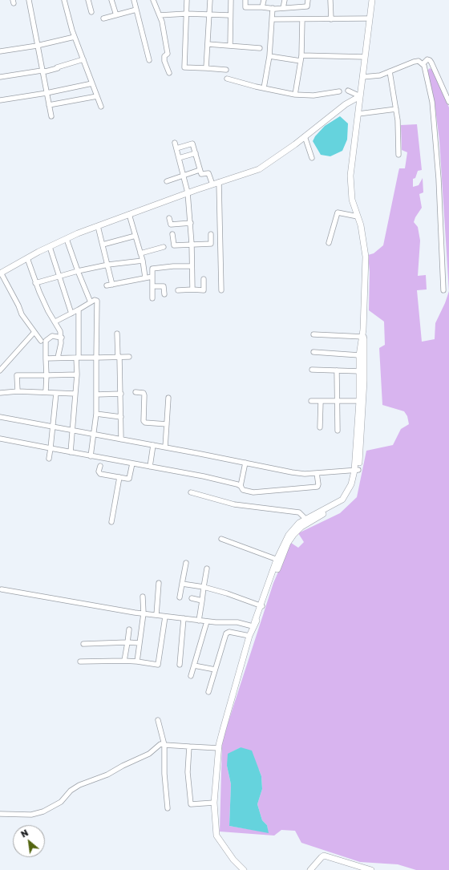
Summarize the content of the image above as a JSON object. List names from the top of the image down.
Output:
{
  "north": "top left"
}
